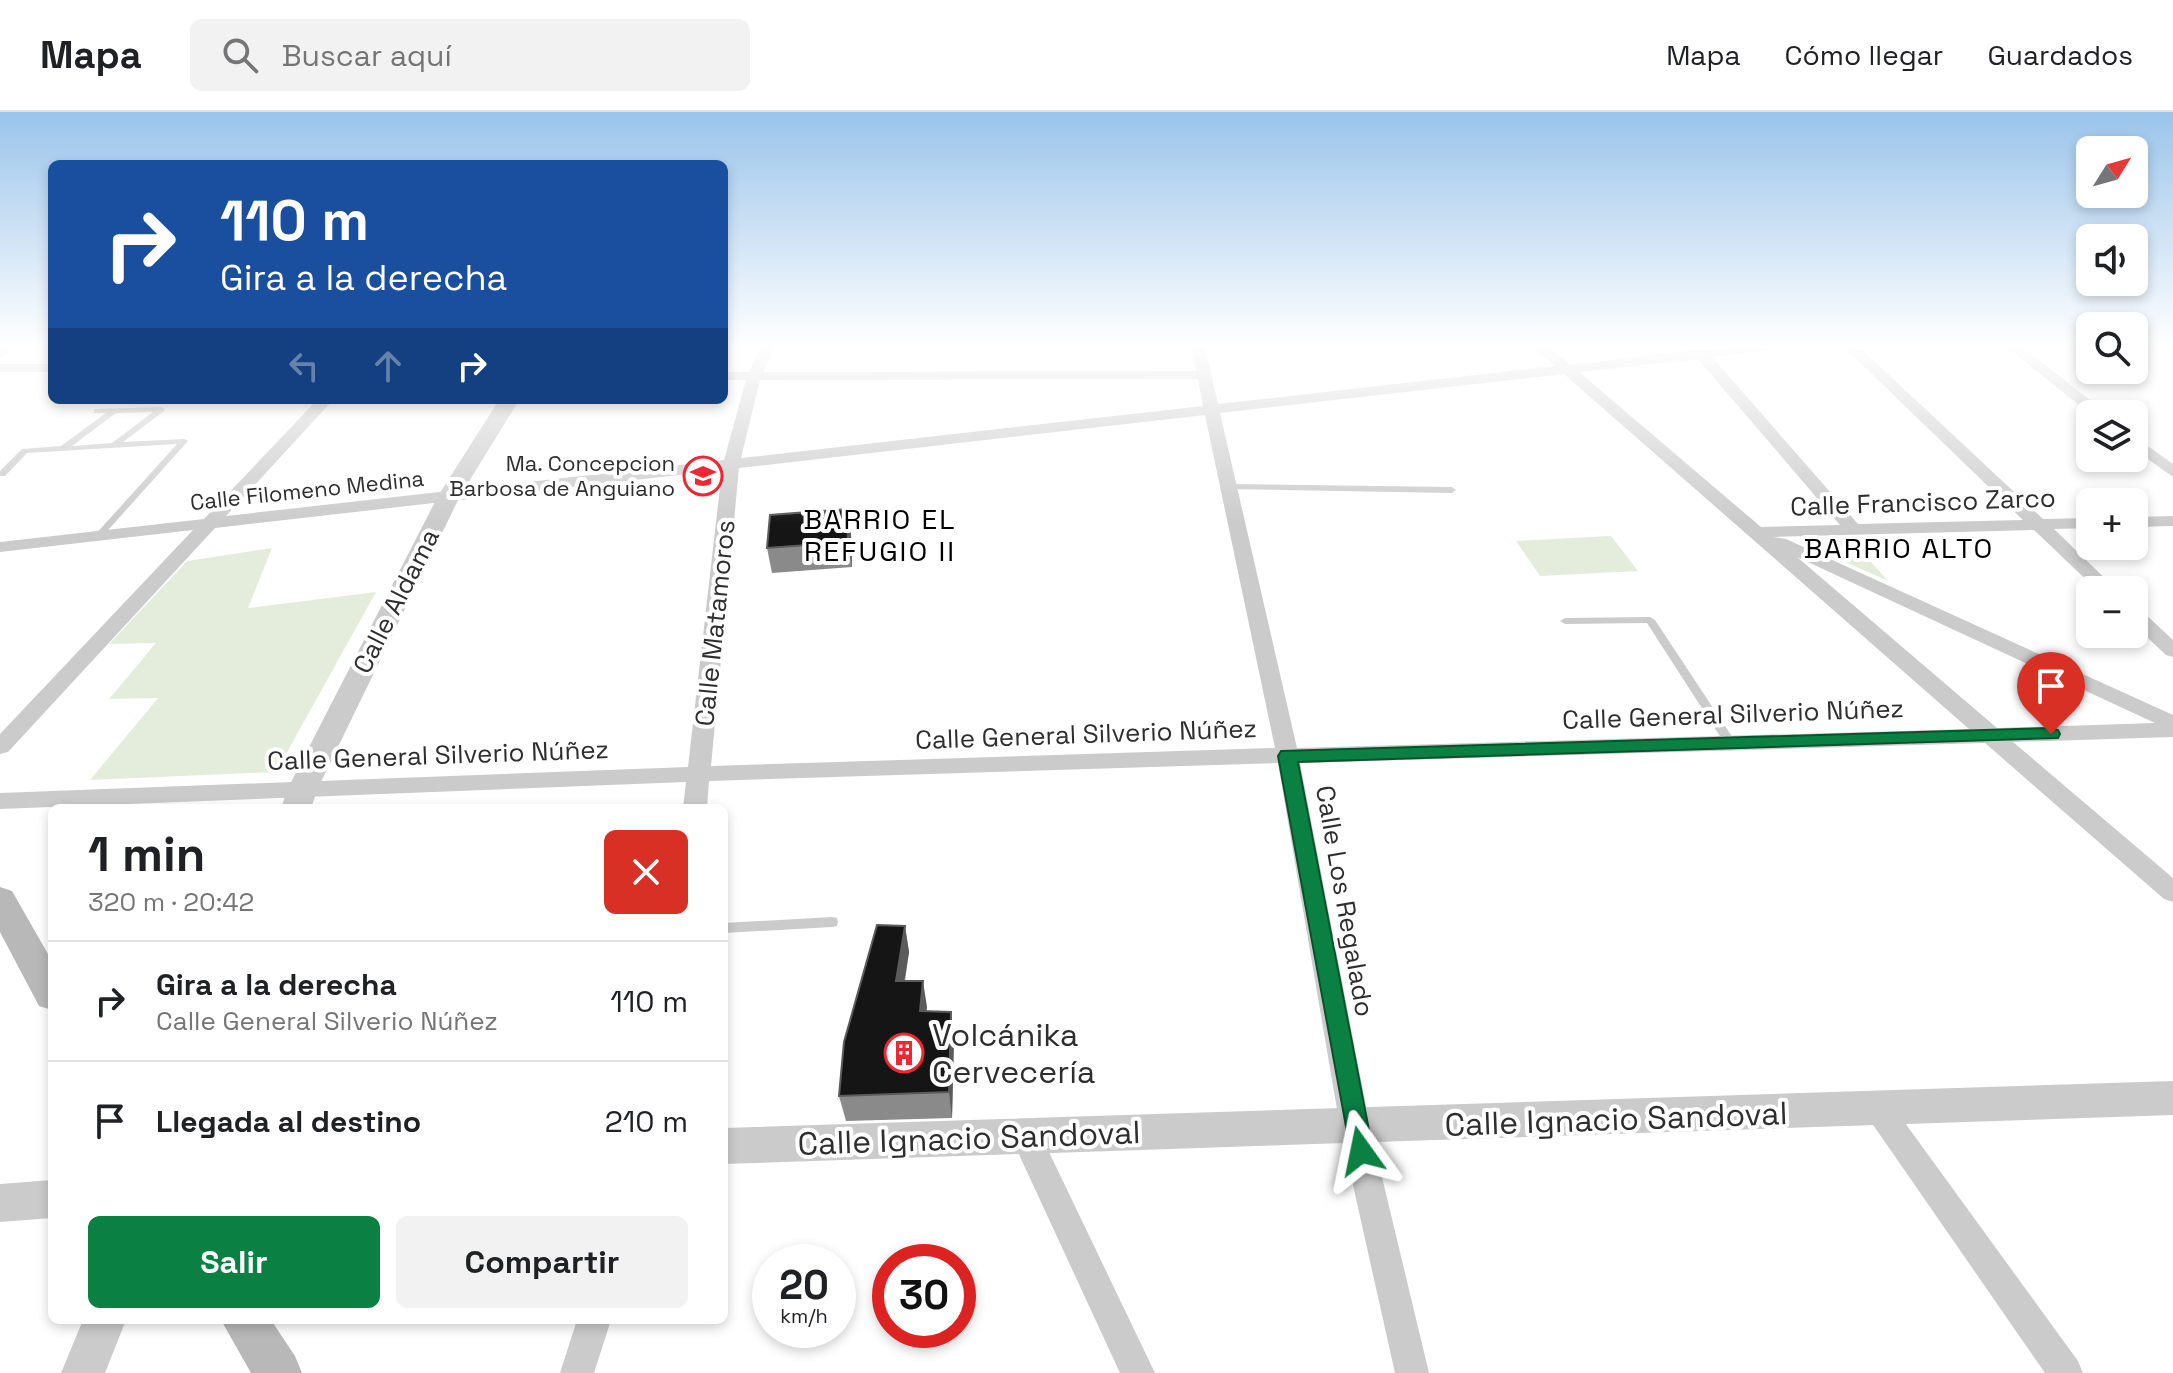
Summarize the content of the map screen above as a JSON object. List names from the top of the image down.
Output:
{
  "streets": {
    "street": [
      "Calle Filomeno Medina",
      "Calle Francisco Zarco",
      "Calle Aldama",
      "Calle Matamoros",
      "Calle General Silverio Núñez",
      "Calle Los Regalado",
      "Calle Ignacio Sandoval"
    ]
  },
  "crossings": [
    ["Calle Filomeno Medina", "Calle Aldama"],
    ["Calle Filomeno Medina", "Calle Matamoros"],
    ["Calle Filomeno Medina", "Calle Los Regalado"],
    ["Calle Aldama", "Calle General Silverio Núñez"],
    ["Calle Matamoros", "Calle General Silverio Núñez"],
    ["Calle General Silverio Núñez", "Calle Los Regalado"],
    ["Calle Los Regalado", "Calle Ignacio Sandoval"]
  ],
  "districts": ["BARRIO EL REFUGIO II", "BARRIO ALTO"],
  "places": {
    "school or university": ["Ma. Concepcion Barbosa de Anguiano"],
    "building": ["Volcánika Cervecería"]
  },
  "north": "top right",
  "page": {
    "header": "Mapa",
    "search": "Buscar aquí",
    "nav": ["Mapa", "Cómo llegar", "Guardados"],
    "map_buttons": ["+", "−"],
    "turn": ["110 m", "Gira a la derecha"],
    "heading": ["1 min", "320 m · 20:42"],
    "list": [
      {
        "name": "Gira a la derecha",
        "note": "Calle General Silverio Núñez",
        "value": "110 m"
      },
      {
        "name": "Llegada al destino",
        "value": "210 m"
      }
    ],
    "buttons": ["Salir", "Compartir"],
    "speed": "20 km/h",
    "limit": "30"
  }
}
